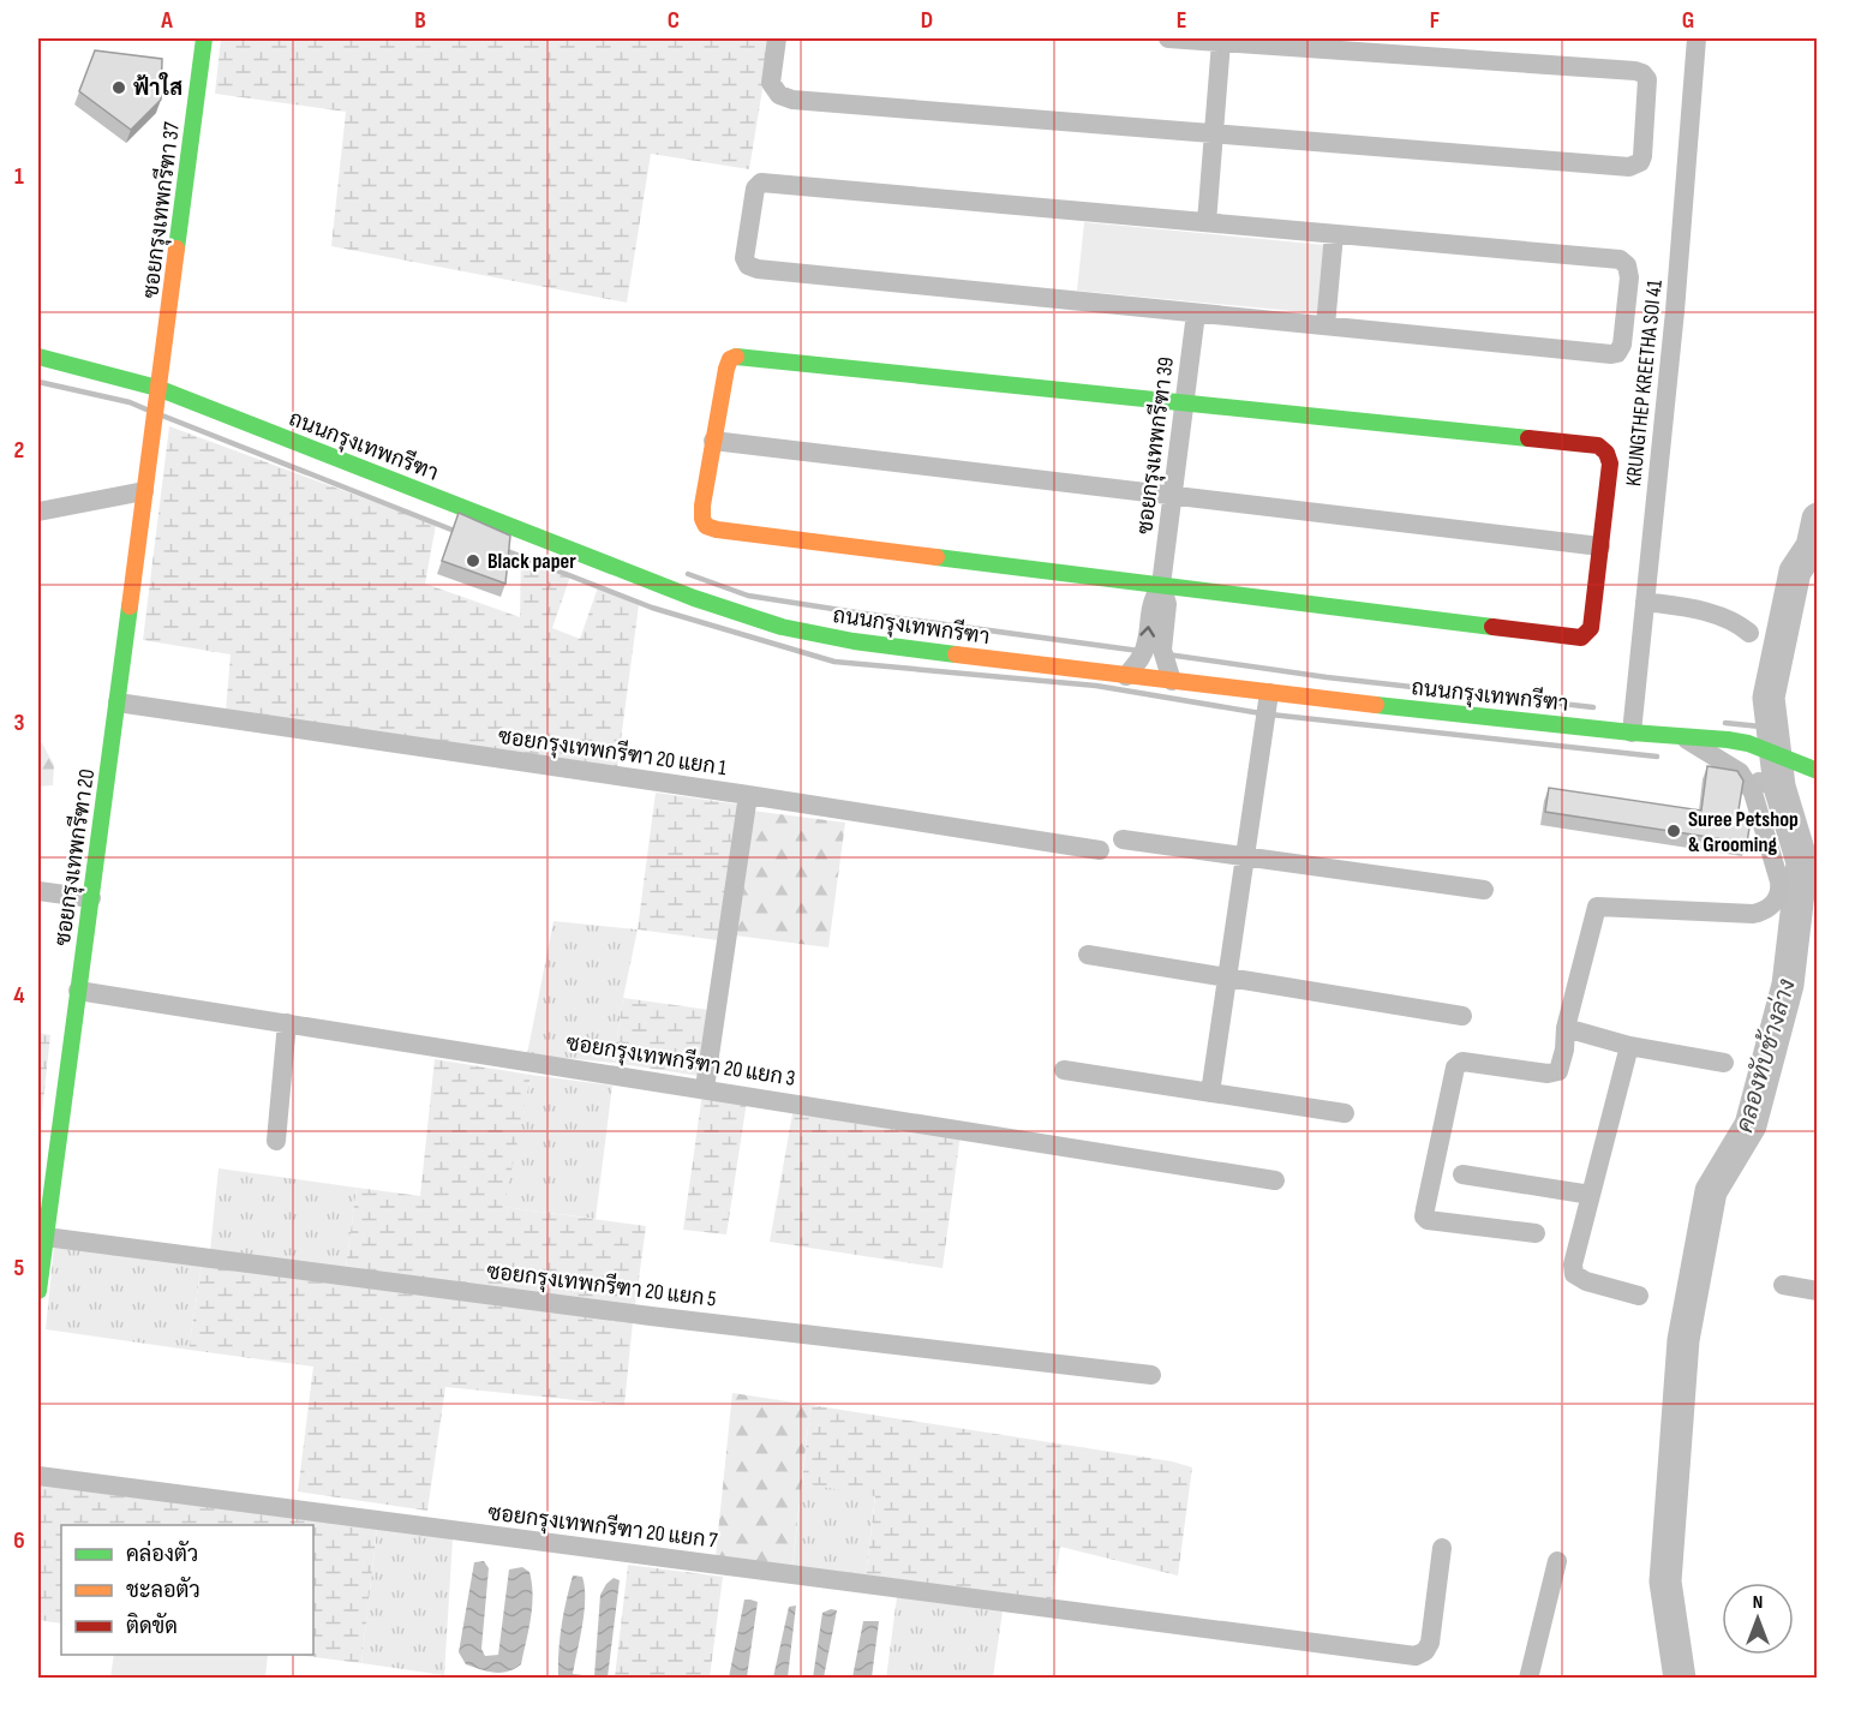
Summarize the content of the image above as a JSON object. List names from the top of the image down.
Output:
{
  "streets": {
    "street": [
      "ซอยกรุงเทพกรีฑา 37",
      "KRUNGTHEP KREETHA SOI 41",
      "ถนนกรุงเทพกรีฑา",
      "ซอยกรุงเทพกรีฑา 39",
      "ซอยกรุงเทพกรีฑา 20 แยก 1",
      "ซอยกรุงเทพกรีฑา 20",
      "ซอยกรุงเทพกรีฑา 20 แยก 3",
      "ซอยกรุงเทพกรีฑา 20 แยก 5",
      "ซอยกรุงเทพกรีฑา 20 แยก 7"
    ]
  },
  "crossings": [
    ["ซอยกรุงเทพกรีฑา 37", "ถนนกรุงเทพกรีฑา"],
    ["ซอยกรุงเทพกรีฑา 37", "ซอยกรุงเทพกรีฑา 20"],
    ["KRUNGTHEP KREETHA SOI 41", "ถนนกรุงเทพกรีฑา"],
    ["ถนนกรุงเทพกรีฑา", "ซอยกรุงเทพกรีฑา 39"],
    ["ซอยกรุงเทพกรีฑา 20 แยก 1", "ซอยกรุงเทพกรีฑา 20"],
    ["ซอยกรุงเทพกรีฑา 20", "ซอยกรุงเทพกรีฑา 20 แยก 3"],
    ["ซอยกรุงเทพกรีฑา 20", "ซอยกรุงเทพกรีฑา 20 แยก 5"]
  ],
  "water": ["คลองทับช้างล่าง"],
  "places": ["ฟ้าใส", "Black paper", "Suree Petshop & Grooming"],
  "legend": ["คล่องตัว", "ชะลอตัว", "ติดขัด"],
  "north": "top",
  "grid": {
    "columns": [
      "A",
      "B",
      "C",
      "D",
      "E",
      "F",
      "G"
    ],
    "rows": [
      "1",
      "2",
      "3",
      "4",
      "5",
      "6"
    ]
  }
}
